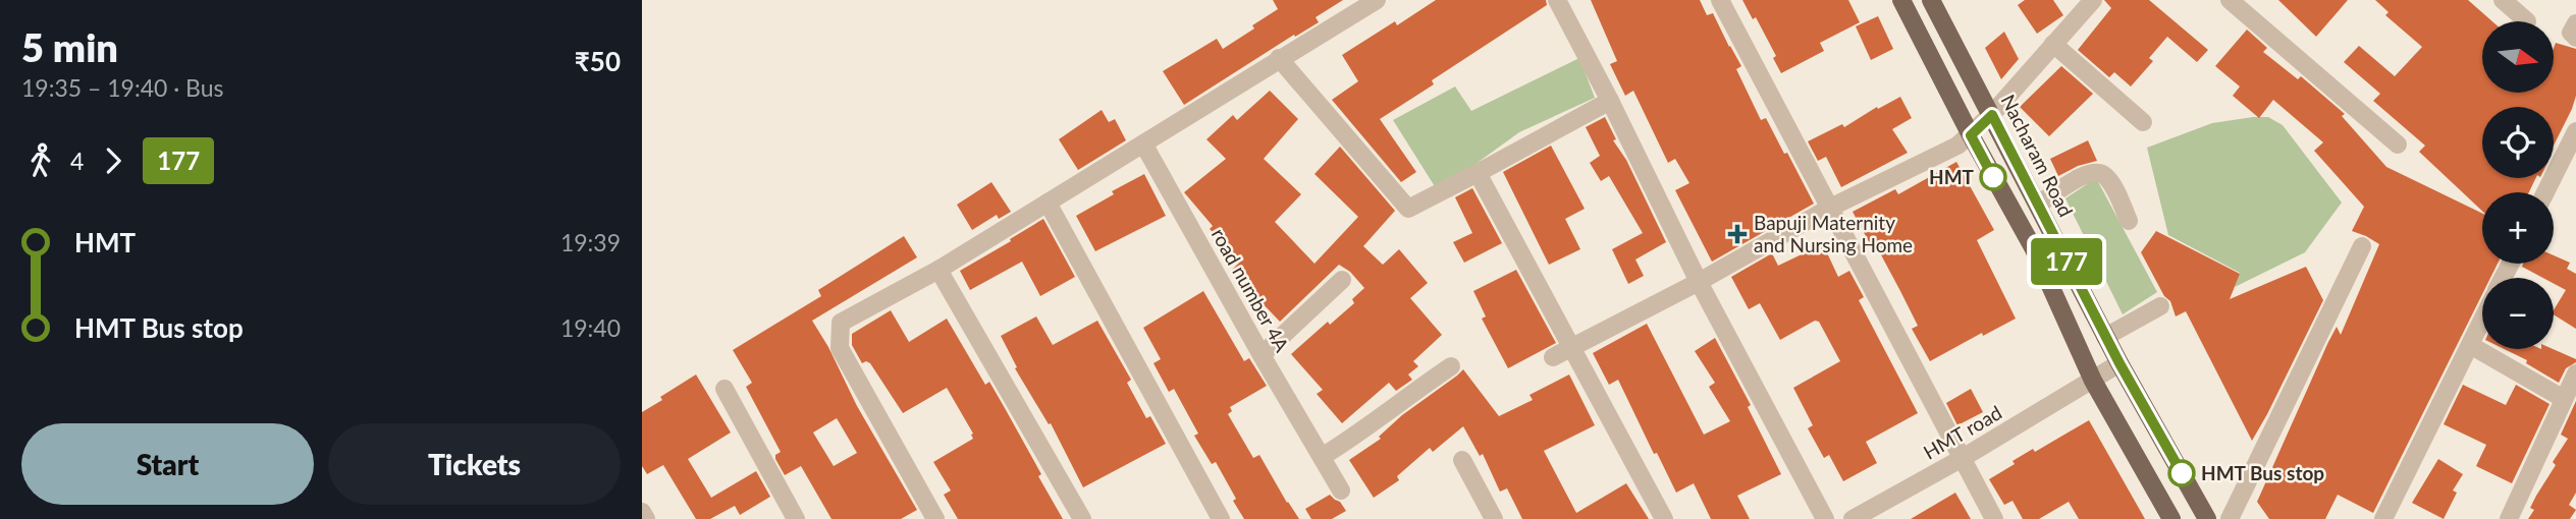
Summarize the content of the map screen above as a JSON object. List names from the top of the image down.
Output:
{
  "streets": {
    "main road": ["Nacharam Road"],
    "street": ["road number 4A", "HMT road"]
  },
  "crossings": [
    ["Nacharam Road", "HMT road"]
  ],
  "places": {
    "other": ["HMT", "HMT Bus stop"],
    "health": ["Bapuji Maternity and Nursing Home"]
  },
  "lines": ["bus line 177"],
  "north": "right",
  "page": {
    "heading": ["5 min", "19:35 – 19:40 · Bus", "₹50"],
    "on_map": "177",
    "map_buttons": ["+", "−"],
    "legs": ["4", "177"],
    "list": [
      {
        "name": "HMT",
        "value": "19:39"
      },
      {
        "name": "HMT Bus stop",
        "value": "19:40"
      }
    ],
    "buttons": ["Start", "Tickets"]
  }
}
